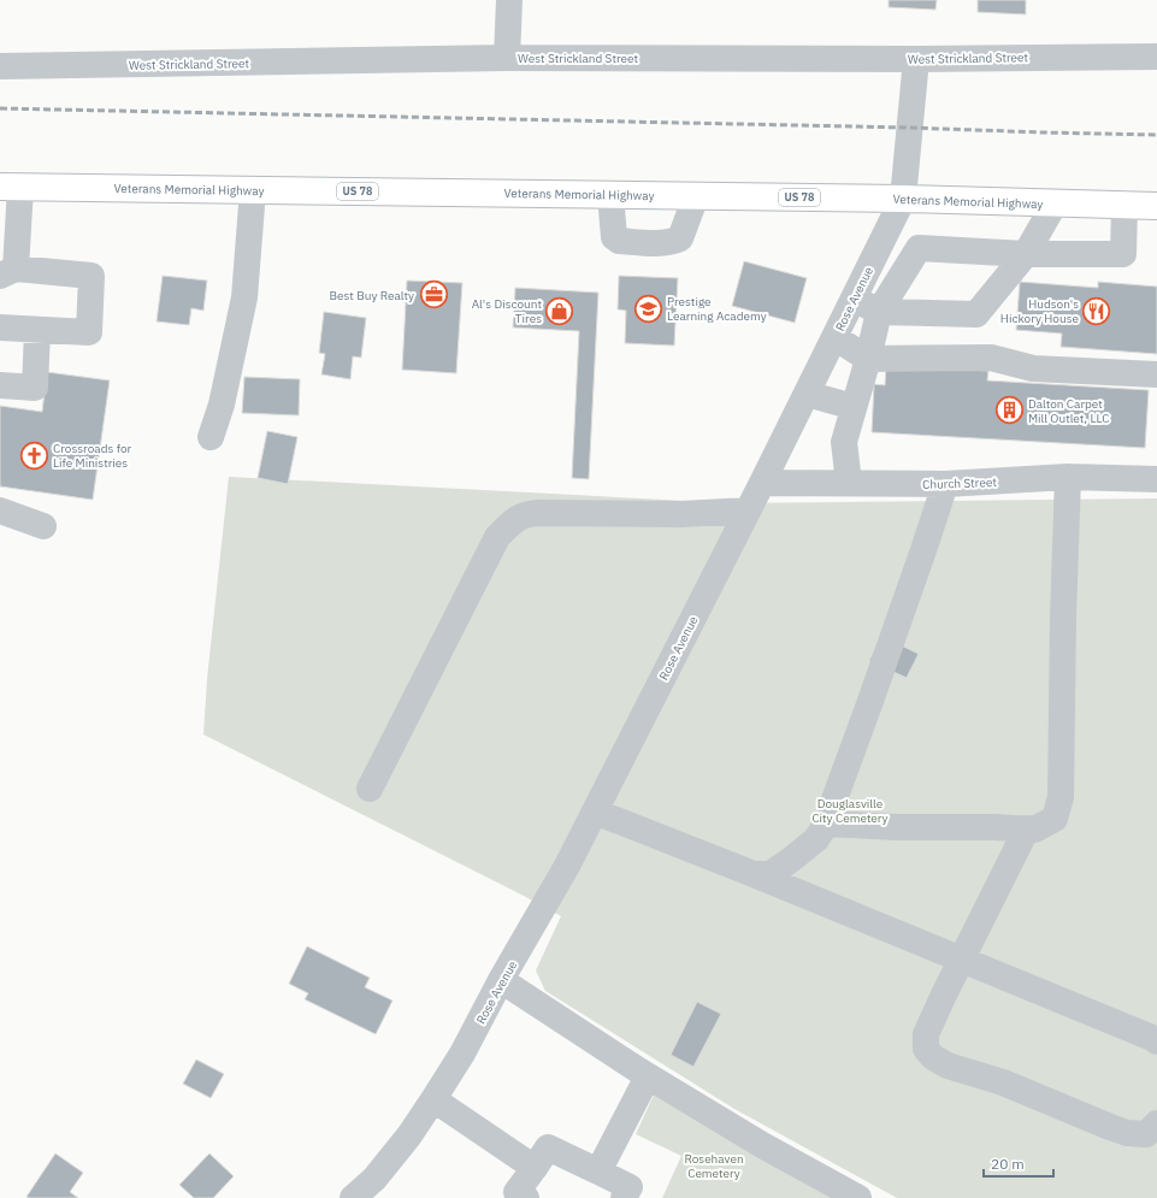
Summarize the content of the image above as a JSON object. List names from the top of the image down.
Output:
{
  "streets": {
    "main road": ["Veterans Memorial Highway", "US 78"],
    "street": ["West Strickland Street", "Rose Avenue", "Church Street"]
  },
  "crossings": [
    ["West Strickland Street", "Rose Avenue"],
    ["Veterans Memorial Highway", "Rose Avenue"],
    ["Rose Avenue", "Church Street"]
  ],
  "parks": ["Douglasville City Cemetery", "Rosehaven Cemetery"],
  "places": {
    "office": ["Best Buy Realty"],
    "school or university": ["Prestige Learning Academy"],
    "shop": ["Al's Discount Tires"],
    "restaurant": ["Hudson's Hickory House"],
    "building": ["Dalton Carpet Mill Outlet, LLC"],
    "church": ["Crossroads for Life Ministries"]
  },
  "scale_bar": "20 m"
}
